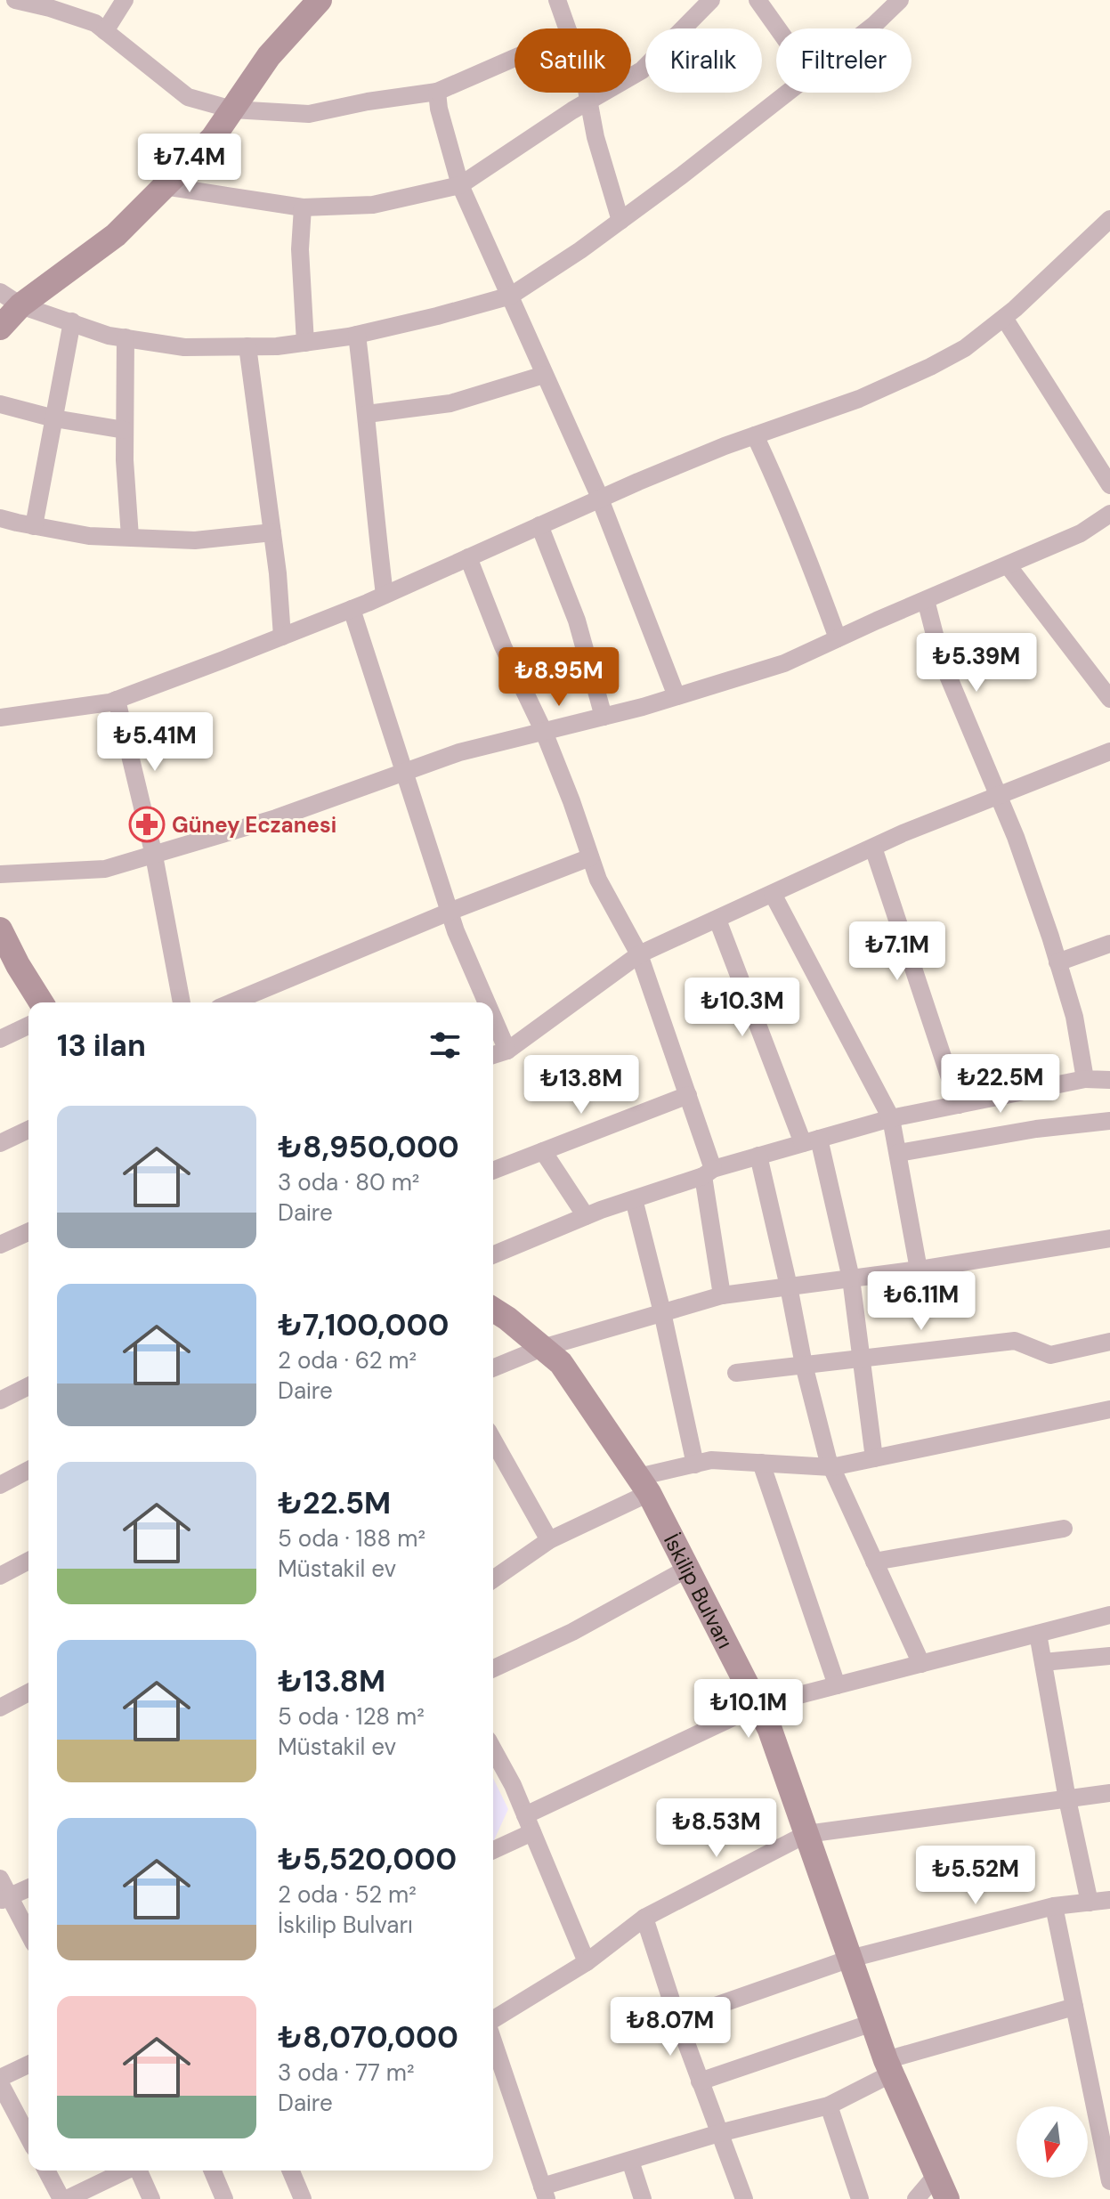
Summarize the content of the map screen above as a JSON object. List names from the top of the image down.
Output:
{
  "streets": {
    "main road": ["İskilip Bulvarı"]
  },
  "places": {
    "pharmacy": ["Güney Eczanesi"]
  },
  "north": "bottom",
  "page": {
    "chip": ["Satılık", "Kiralık", "Filtreler"],
    "price": [
      "₺7.4M",
      "₺5.39M",
      "₺8.95M",
      "₺5.41M",
      "₺7.1M",
      "₺10.3M",
      "₺22.5M",
      "₺13.8M",
      "₺6.11M",
      "₺10.1M",
      "₺8.53M",
      "₺5.52M",
      "₺8.07M"
    ],
    "heading": "13 ilan",
    "list": [
      {
        "name": "₺8,950,000",
        "note": "3 oda · 80 m² · Daire"
      },
      {
        "name": "₺7,100,000",
        "note": "2 oda · 62 m² · Daire"
      },
      {
        "name": "₺22.5M",
        "note": "5 oda · 188 m² · Müstakil ev"
      },
      {
        "name": "₺13.8M",
        "note": "5 oda · 128 m² · Müstakil ev"
      },
      {
        "name": "₺5,520,000",
        "note": "2 oda · 52 m² · İskilip Bulvarı"
      },
      {
        "name": "₺8,070,000",
        "note": "3 oda · 77 m² · Daire"
      }
    ]
  }
}
